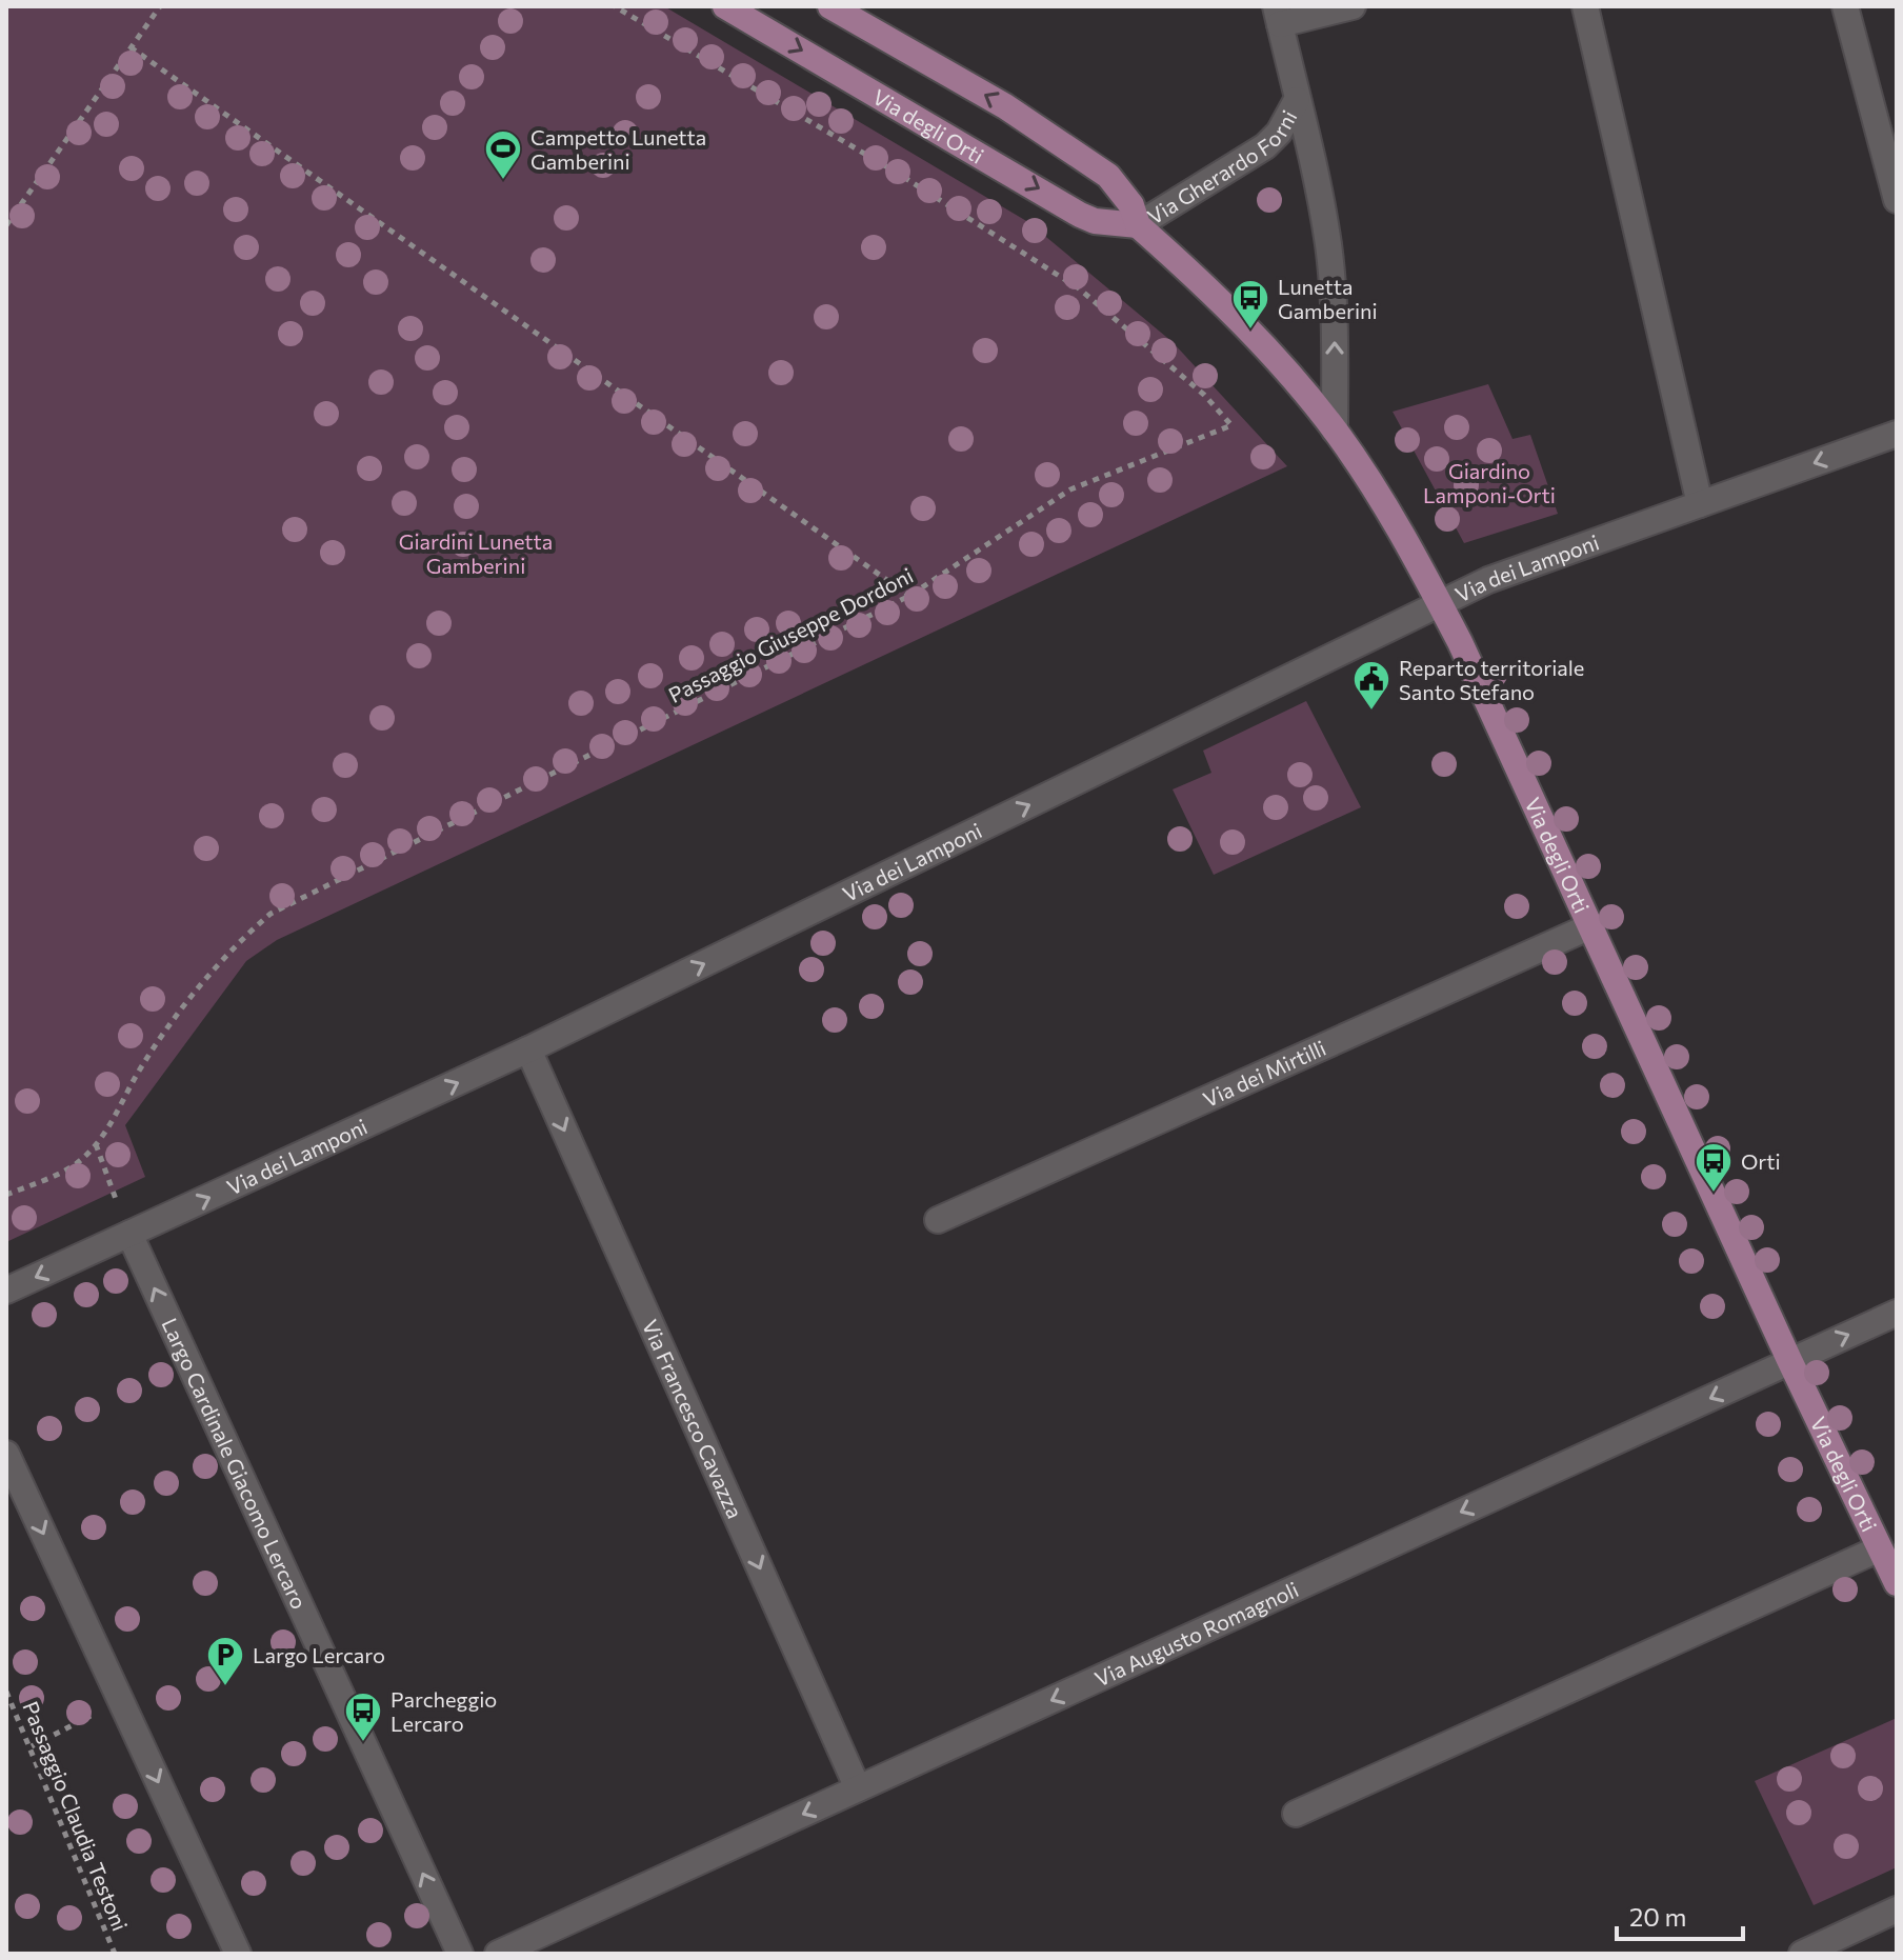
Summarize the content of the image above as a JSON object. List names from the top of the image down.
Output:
{
  "streets": {
    "main road": ["Via degli Orti"],
    "street": [
      "Via Gherardo Forni",
      "Via dei Lamponi",
      "Via dei Mirtilli",
      "Via Francesco Cavazza",
      "Largo Cardinale Giacomo Lercaro",
      "Via Augusto Romagnoli"
    ],
    "path": ["Passaggio Giuseppe Dordoni", "Passaggio Claudia Testoni"]
  },
  "crossings": [
    ["Via degli Orti", "Via Gherardo Forni"],
    ["Via degli Orti", "Via dei Lamponi"],
    ["Via degli Orti", "Via dei Mirtilli"],
    ["Via degli Orti", "Via Augusto Romagnoli"],
    ["Via dei Lamponi", "Via Francesco Cavazza"],
    ["Via dei Lamponi", "Largo Cardinale Giacomo Lercaro"],
    ["Via Francesco Cavazza", "Via Augusto Romagnoli"]
  ],
  "one_way": ["Via Gherardo Forni", "Via Francesco Cavazza", "Via Augusto Romagnoli"],
  "parks": ["Giardino Lamponi-Orti", "Giardini Lunetta Gamberini"],
  "places": {
    "sports": ["Campetto Lunetta Gamberini"],
    "bus stop": ["Lunetta Gamberini", "Orti", "Parcheggio Lercaro"],
    "public building": ["Reparto territoriale Santo Stefano"],
    "parking": ["Largo Lercaro"]
  },
  "scale_bar": "20 m"
}
